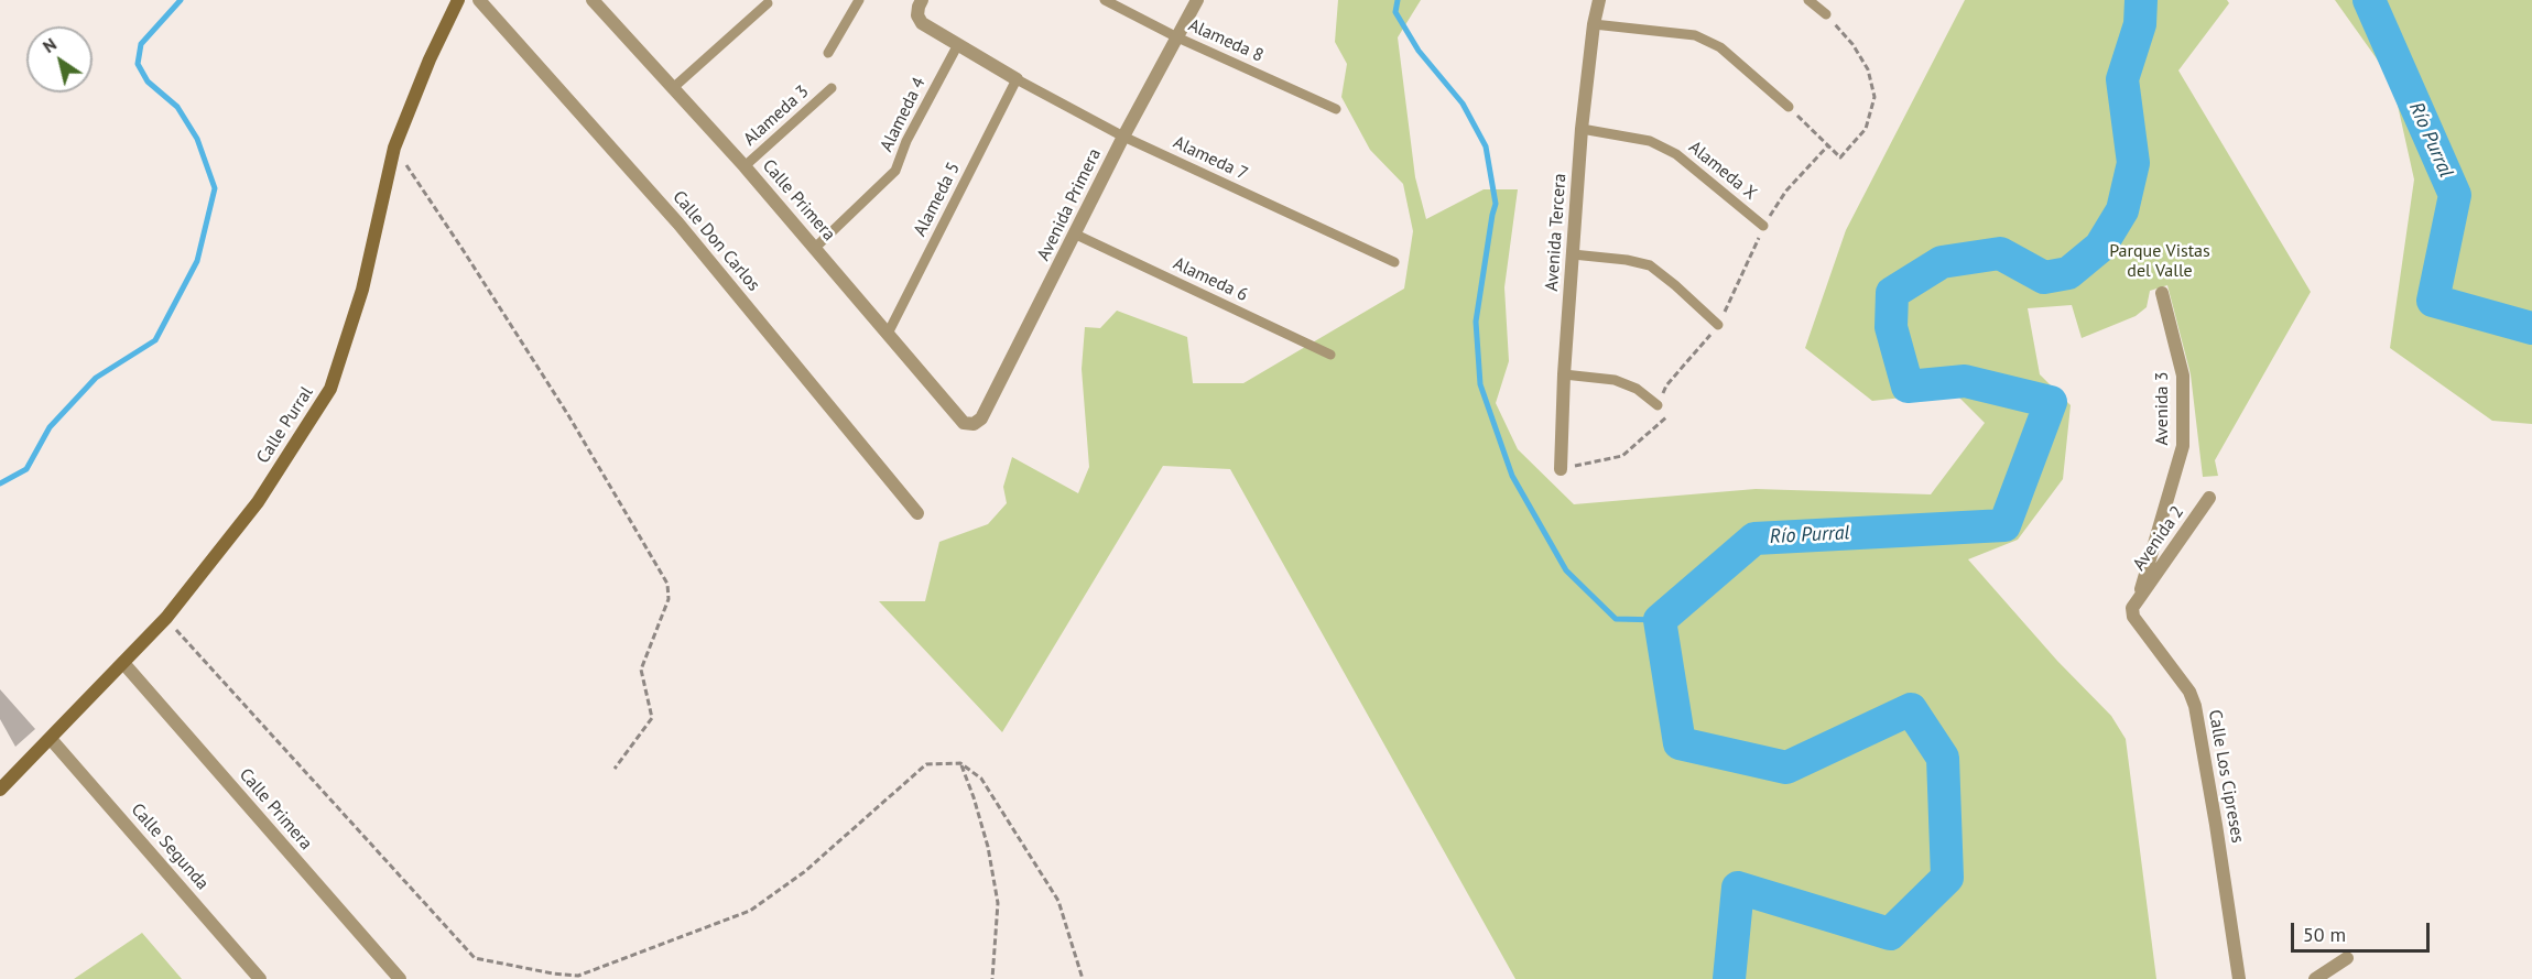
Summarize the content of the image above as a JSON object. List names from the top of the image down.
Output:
{
  "streets": {
    "street": [
      "Calle Primera",
      "Avenida Primera",
      "Avenida Tercera",
      "Calle Don Carlos",
      "Avenida 3",
      "Calle Purral",
      "Avenida 2",
      "Calle Los Cipreses",
      "Calle Segunda"
    ],
    "lane": [
      "Alameda 8",
      "Alameda 4",
      "Alameda 3",
      "Alameda 7",
      "Alameda X",
      "Alameda 5",
      "Alameda 6"
    ]
  },
  "crossings": [
    ["Alameda 8", "Avenida Primera"],
    ["Alameda 4", "Calle Primera"],
    ["Alameda 3", "Calle Primera"],
    ["Alameda 7", "Alameda 5"],
    ["Alameda 7", "Avenida Primera"],
    ["Alameda X", "Avenida Tercera"],
    ["Alameda 5", "Calle Primera"],
    ["Calle Primera", "Avenida Primera"],
    ["Calle Primera", "Calle Purral"],
    ["Avenida Primera", "Alameda 6"],
    ["Avenida 3", "Avenida 2"],
    ["Avenida 3", "Calle Los Cipreses"],
    ["Calle Purral", "Calle Segunda"],
    ["Avenida 2", "Calle Los Cipreses"]
  ],
  "water": ["Río Purral"],
  "parks": ["Parque Vistas del Valle"],
  "scale_bar": "50 m",
  "north": "top left"
}
